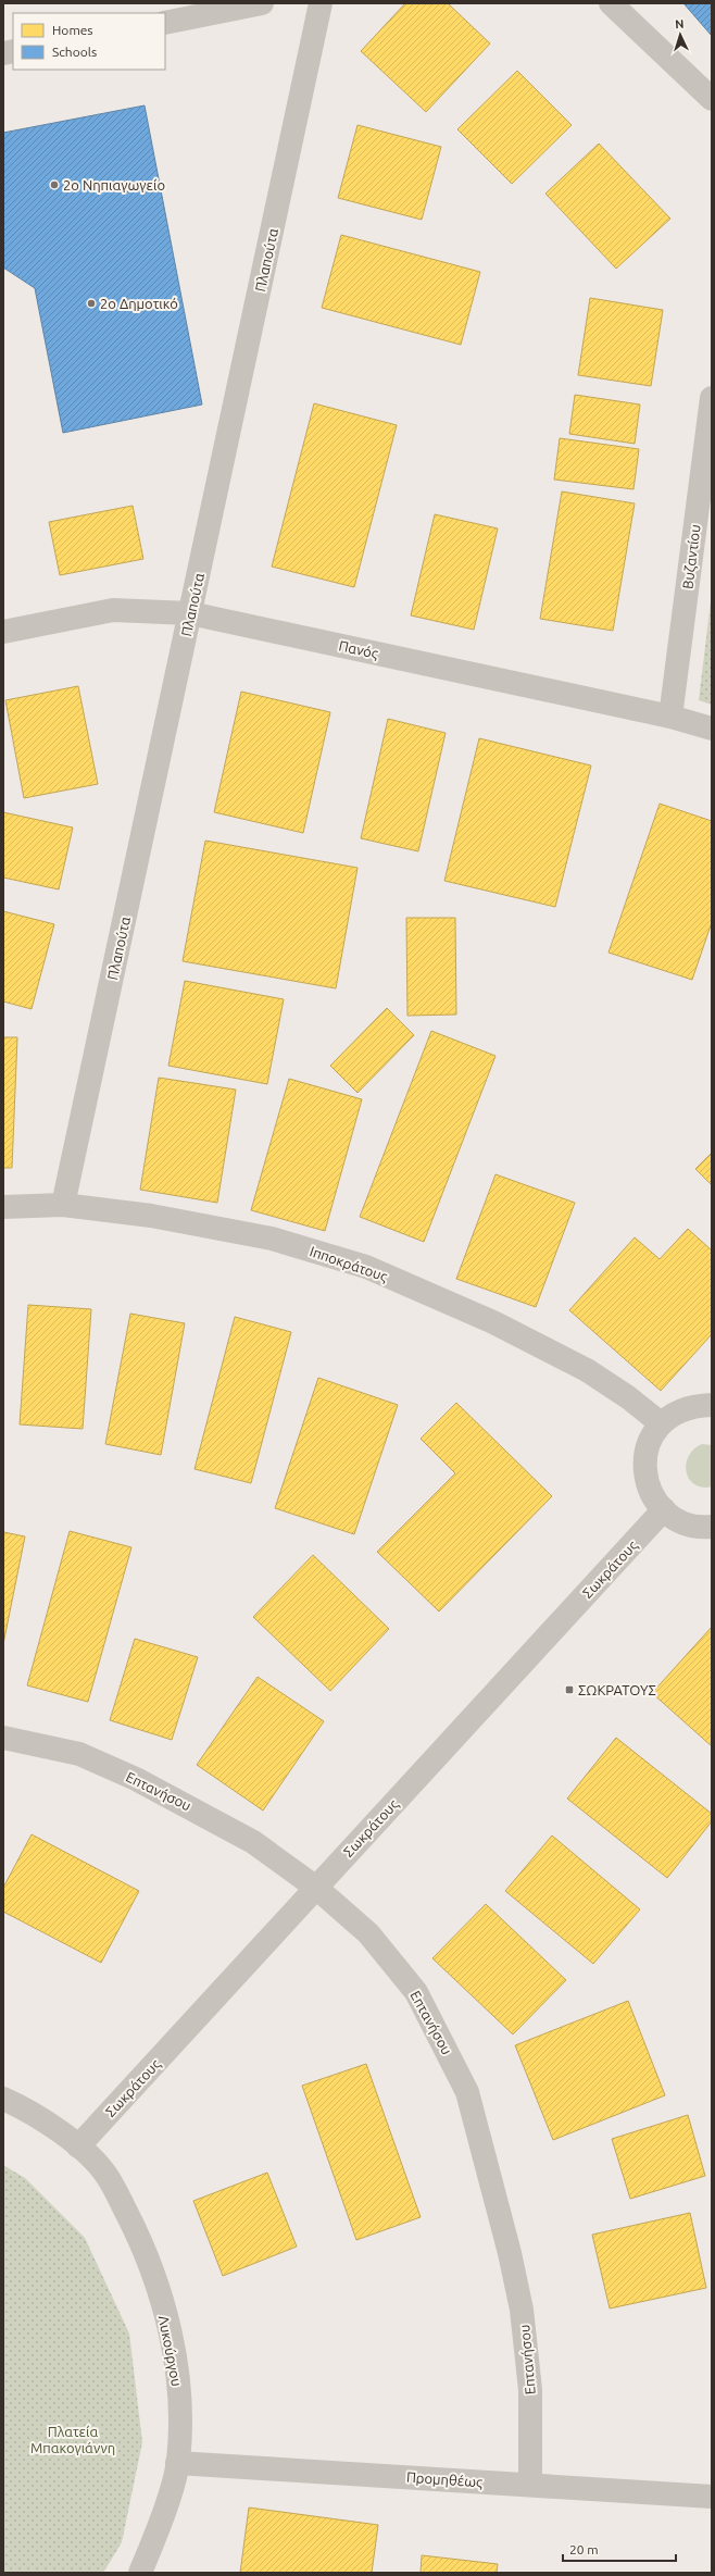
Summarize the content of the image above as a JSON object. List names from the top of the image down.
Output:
{
  "streets": {
    "street": [
      "Πλαπούτα",
      "Βυζαντίου",
      "Πανός",
      "Ιπποκράτους",
      "Σωκράτους",
      "Επτανήσου",
      "Λυκούργου",
      "Προμηθέως"
    ]
  },
  "crossings": [
    ["Πλαπούτα", "Πανός"],
    ["Πλαπούτα", "Ιπποκράτους"],
    ["Βυζαντίου", "Πανός"],
    ["Σωκράτους", "Επτανήσου"],
    ["Σωκράτους", "Λυκούργου"],
    ["Επτανήσου", "Προμηθέως"],
    ["Λυκούργου", "Προμηθέως"]
  ],
  "parks": ["Πλατεία Μπακογιάννη"],
  "places": {
    "other": ["2ο Νηπιαγωγείο", "2ο Δημοτικό"],
    "transit": ["ΣΩΚΡΑΤΟΥΣ"]
  },
  "legend": ["Homes", "Schools"],
  "scale_bar": "20 m",
  "north": "top"
}
